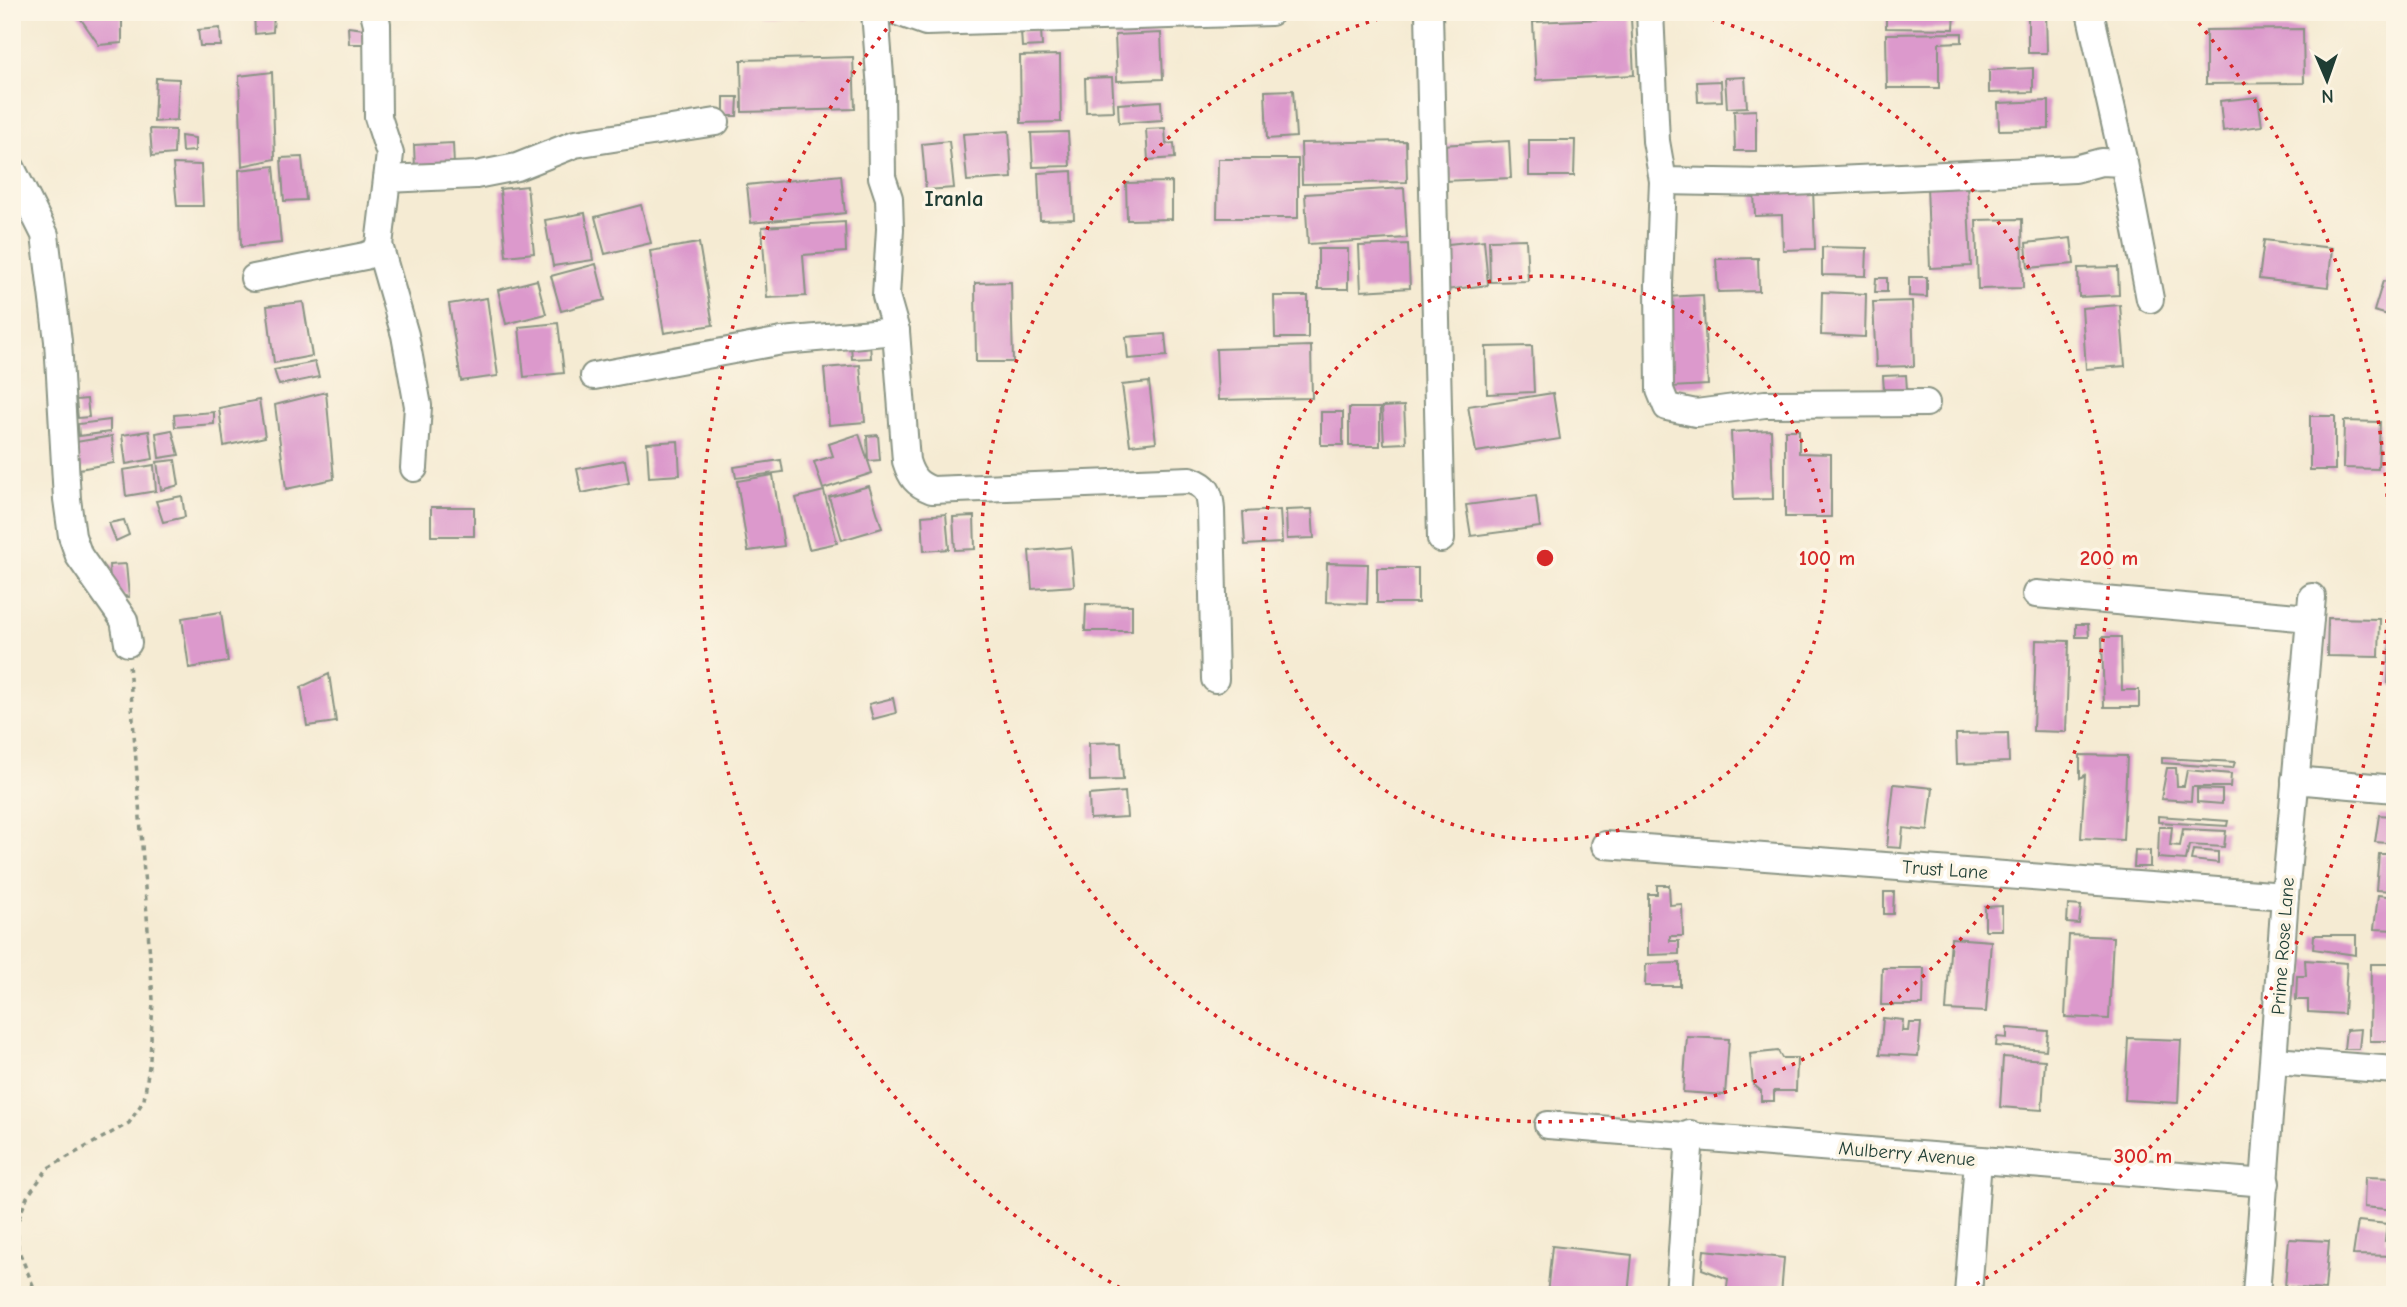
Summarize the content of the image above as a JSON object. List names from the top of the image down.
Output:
{
  "streets": {
    "street": ["Trust Lane", "Prime Rose Lane", "Mulberry Avenue"]
  },
  "crossings": [
    ["Trust Lane", "Prime Rose Lane"],
    ["Prime Rose Lane", "Mulberry Avenue"]
  ],
  "districts": ["Iranla"],
  "north": "bottom",
  "rings": ["100 m", "200 m", "300 m"]
}
